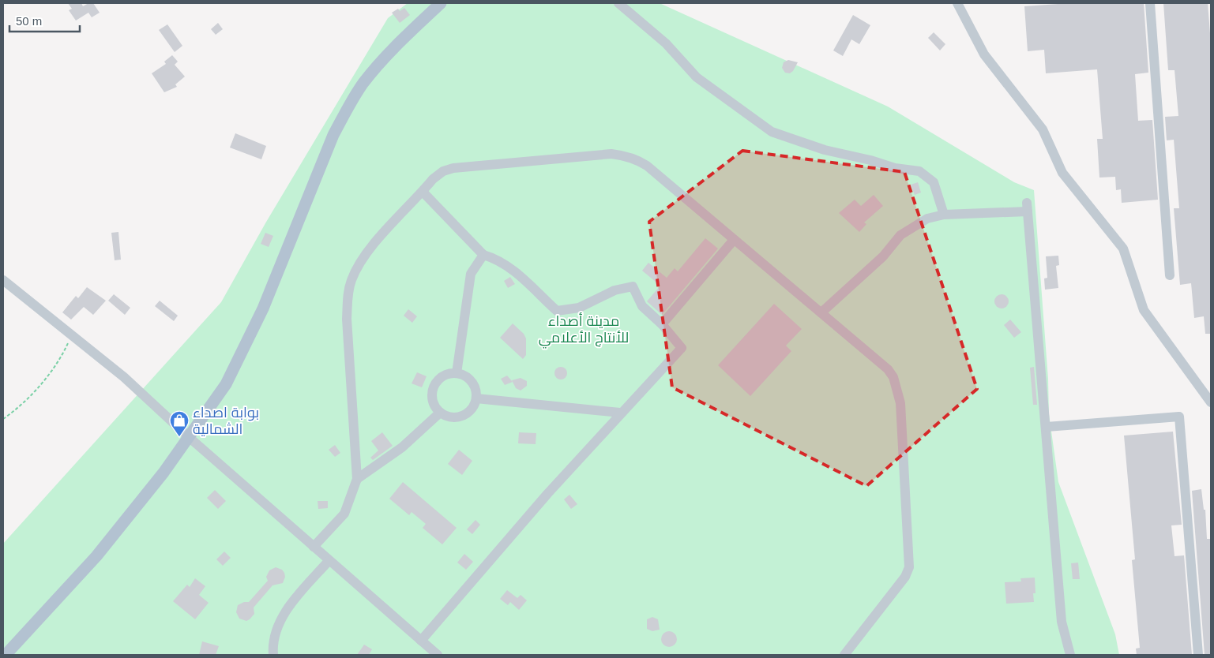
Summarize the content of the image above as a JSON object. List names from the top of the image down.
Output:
{
  "parks": ["مدينة أصداء للأنتاج الأعلامي"],
  "places": {
    "shop": ["بوابة اصداء الشمالية"]
  },
  "scale_bar": "50 m"
}
